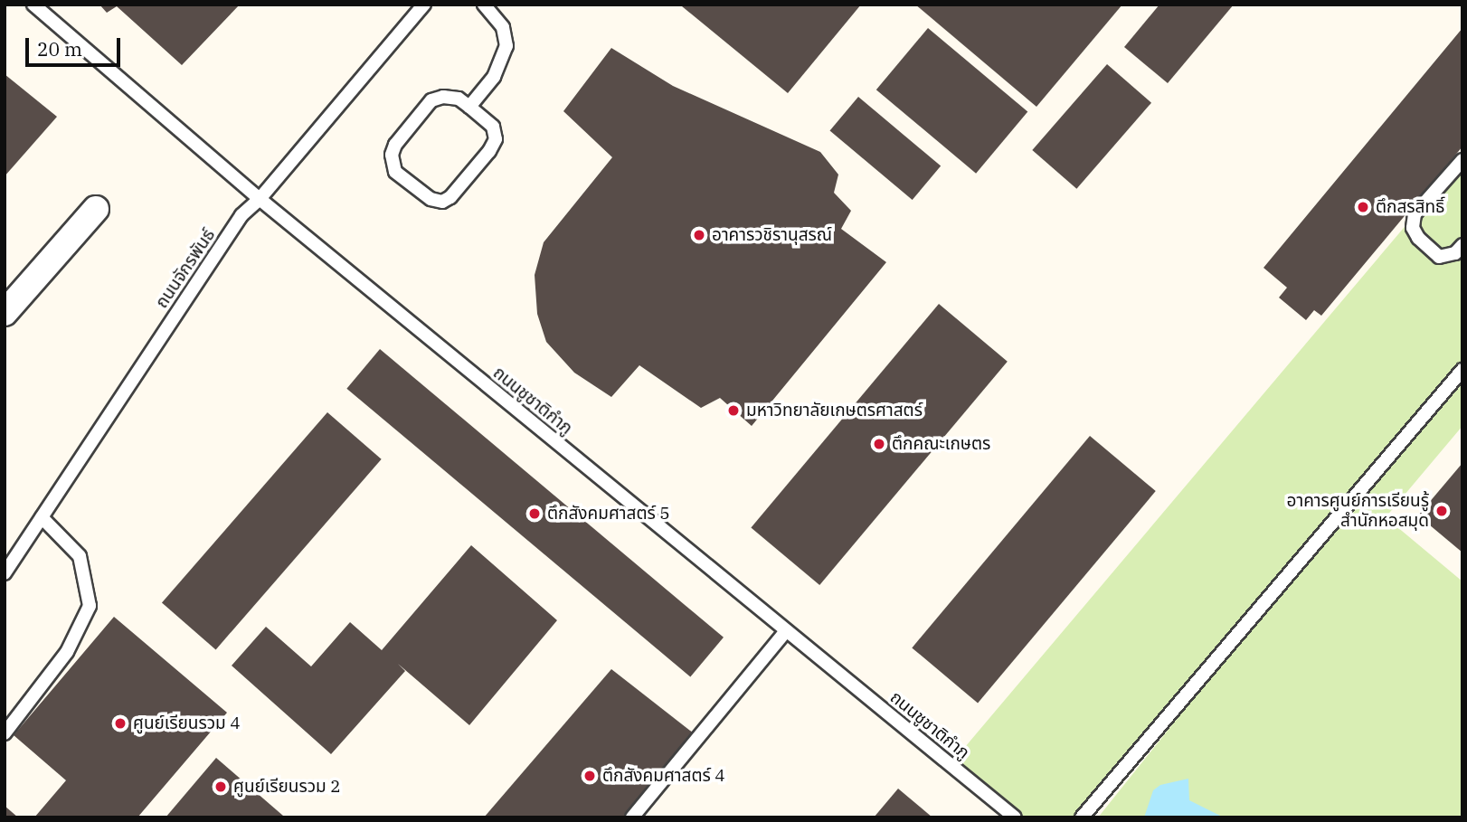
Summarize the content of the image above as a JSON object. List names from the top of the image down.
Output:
{
  "streets": {
    "lane": ["ถนนจักรพันธ์", "ถนนชูชาติกำภู"]
  },
  "crossings": [
    ["ถนนจักรพันธ์", "ถนนชูชาติกำภู"]
  ],
  "places": [
    "ตึกสรสิทธิ์",
    "อาคารวชิรานุสรณ์",
    "มหาวิทยาลัยเกษตรศาสตร์",
    "ตึกคณะเกษตร",
    "อาคารศูนย์การเรียนรู้ สำนักหอสมุด",
    "ตึกสังคมศาสตร์ 5",
    "ศูนย์เรียนรวม 4",
    "ตึกสังคมศาสตร์ 4",
    "ศูนย์เรียนรวม 2"
  ],
  "scale_bar": "20 m"
}
